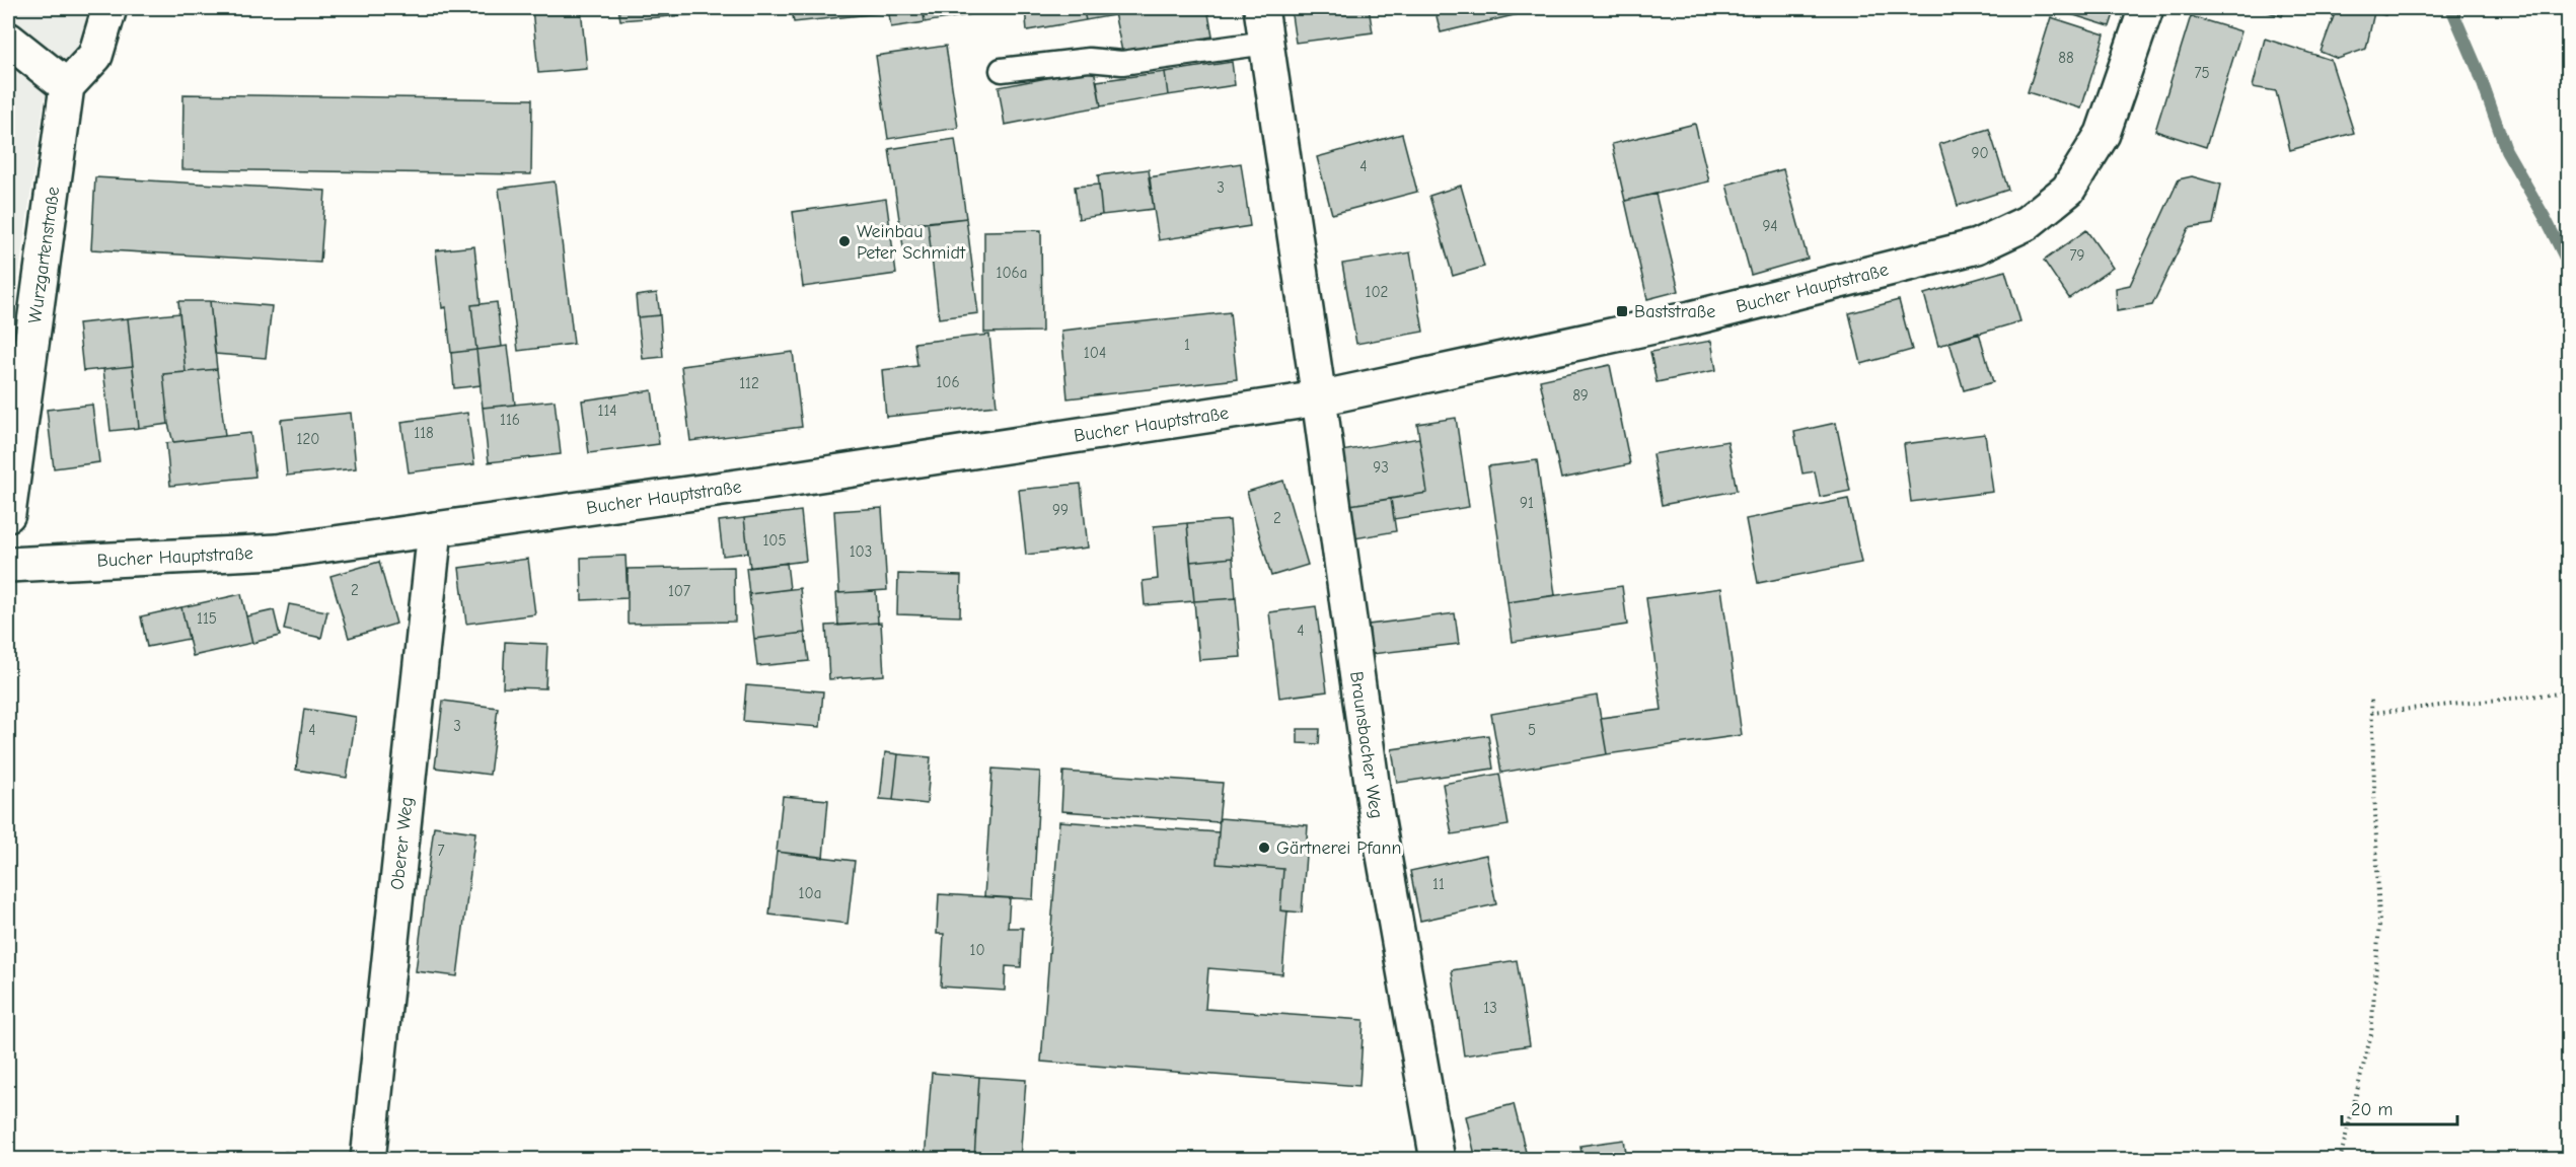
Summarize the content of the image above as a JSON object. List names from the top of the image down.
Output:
{
  "streets": {
    "street": [
      "Wurzgartenstraße",
      "Bucher Hauptstraße",
      "Braunsbacher Weg",
      "Oberer Weg"
    ]
  },
  "crossings": [
    ["Bucher Hauptstraße", "Braunsbacher Weg"],
    ["Bucher Hauptstraße", "Oberer Weg"]
  ],
  "places": {
    "other": ["Weinbau Peter Schmidt", "Gärtnerei Pfann"],
    "transit": ["Baststraße"]
  },
  "house_numbers": [
    "88",
    "75",
    "90",
    "4",
    "3",
    "94",
    "79",
    "106a",
    "102",
    "1",
    "104",
    "106",
    "112",
    "89",
    "114",
    "116",
    "118",
    "120",
    "93",
    "91",
    "99",
    "2",
    "105",
    "103",
    "2",
    "107",
    "115",
    "4",
    "3",
    "4",
    "5",
    "7",
    "11",
    "10a",
    "10",
    "13"
  ],
  "scale_bar": "20 m"
}
